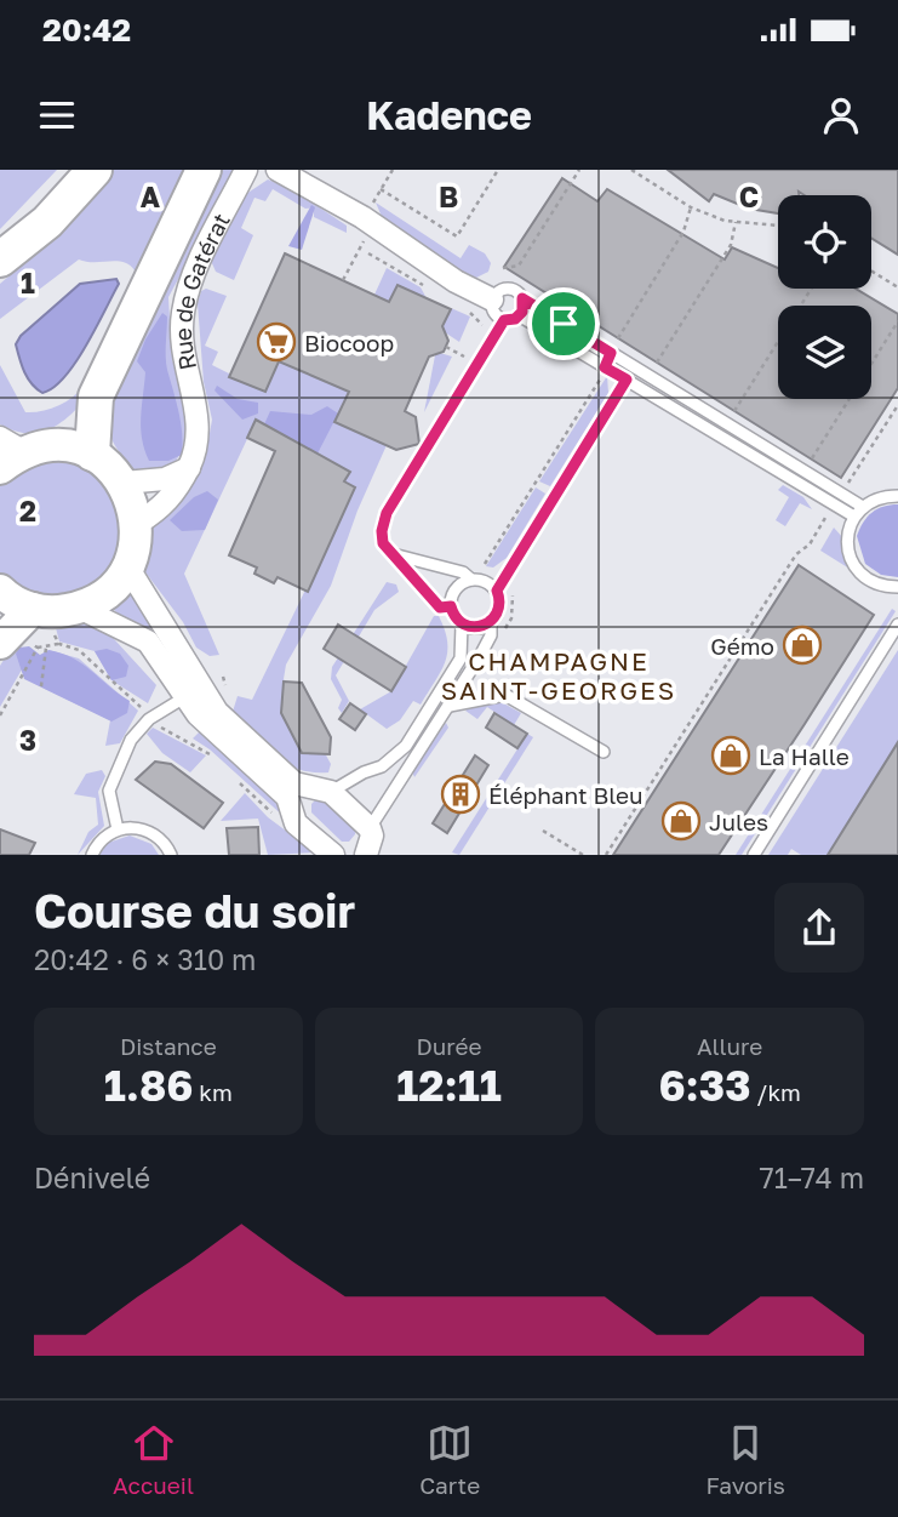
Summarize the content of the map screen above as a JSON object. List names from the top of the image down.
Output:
{
  "streets": {
    "street": ["Rue de Gatérat"]
  },
  "districts": ["CHAMPAGNE SAINT-GEORGES"],
  "places": {
    "supermarket": ["Biocoop"],
    "shop": ["Gémo", "La Halle", "Jules"],
    "building": ["Éléphant Bleu"]
  },
  "page": {
    "status": "20:42",
    "header": "Kadence",
    "heading": ["Course du soir", "20:42 · 6 × 310 m"],
    "stats": [
      ["Distance", "1.86 km"],
      ["Durée", "12:11"],
      ["Allure", "6:33 /km"]
    ],
    "chart": ["Dénivelé", "71–74 m"],
    "tabs": ["Accueil", "Carte", "Favoris"]
  },
  "grid": {
    "columns": ["A", "B", "C"],
    "rows": ["1", "2", "3"]
  }
}
